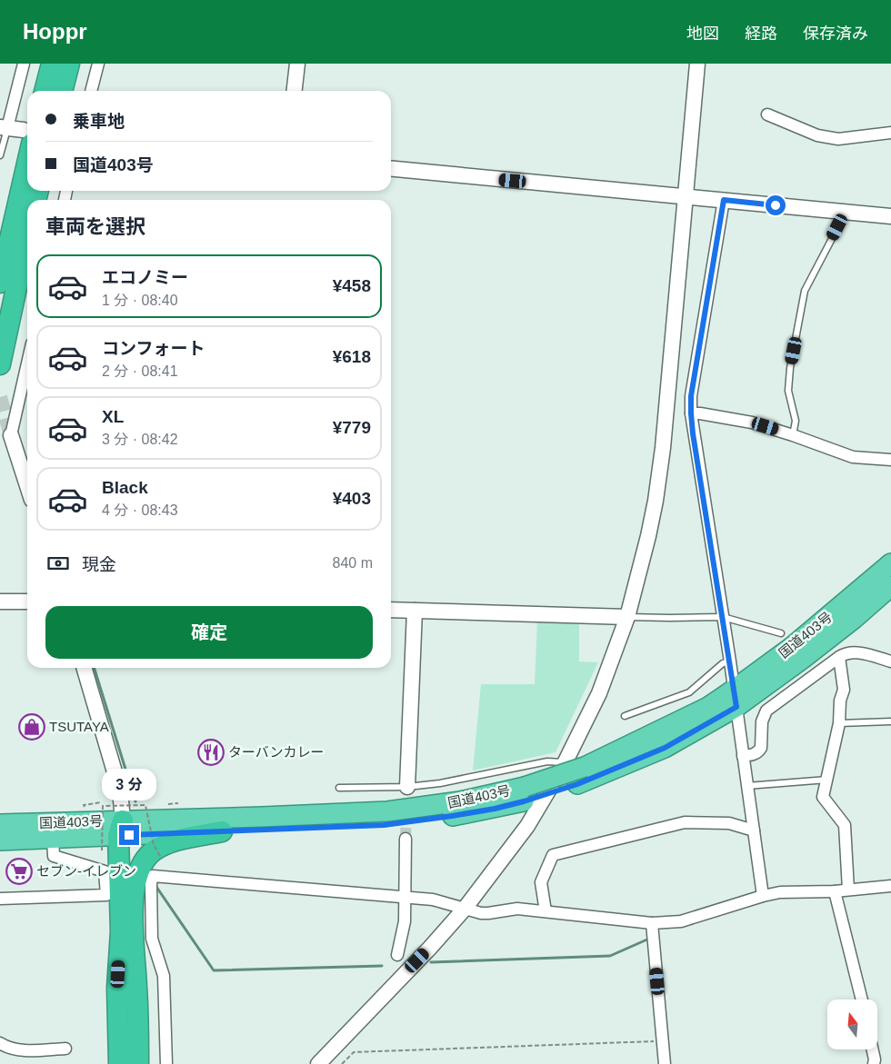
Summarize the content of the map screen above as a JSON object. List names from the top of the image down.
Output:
{
  "streets": {
    "highway": ["国道403号"]
  },
  "places": {
    "shop": ["TSUTAYA"],
    "restaurant": ["ターバンカレー"],
    "supermarket": ["セブン-イレブン"]
  },
  "north": "top",
  "page": {
    "header": "Hoppr",
    "nav": ["地図", "経路", "保存済み"],
    "banner": ["乗車地", "国道403号"],
    "heading": "車両を選択",
    "list": [
      {
        "name": "エコノミー",
        "note": "1 分 · 08:40",
        "value": "¥458"
      },
      {
        "name": "コンフォート",
        "note": "2 分 · 08:41",
        "value": "¥618"
      },
      {
        "name": "XL",
        "note": "3 分 · 08:42",
        "value": "¥779"
      },
      {
        "name": "Black",
        "note": "4 分 · 08:43",
        "value": "¥403"
      }
    ],
    "pay": ["現金", "840 m"],
    "buttons": "確定",
    "bubble": "3 分"
  }
}
